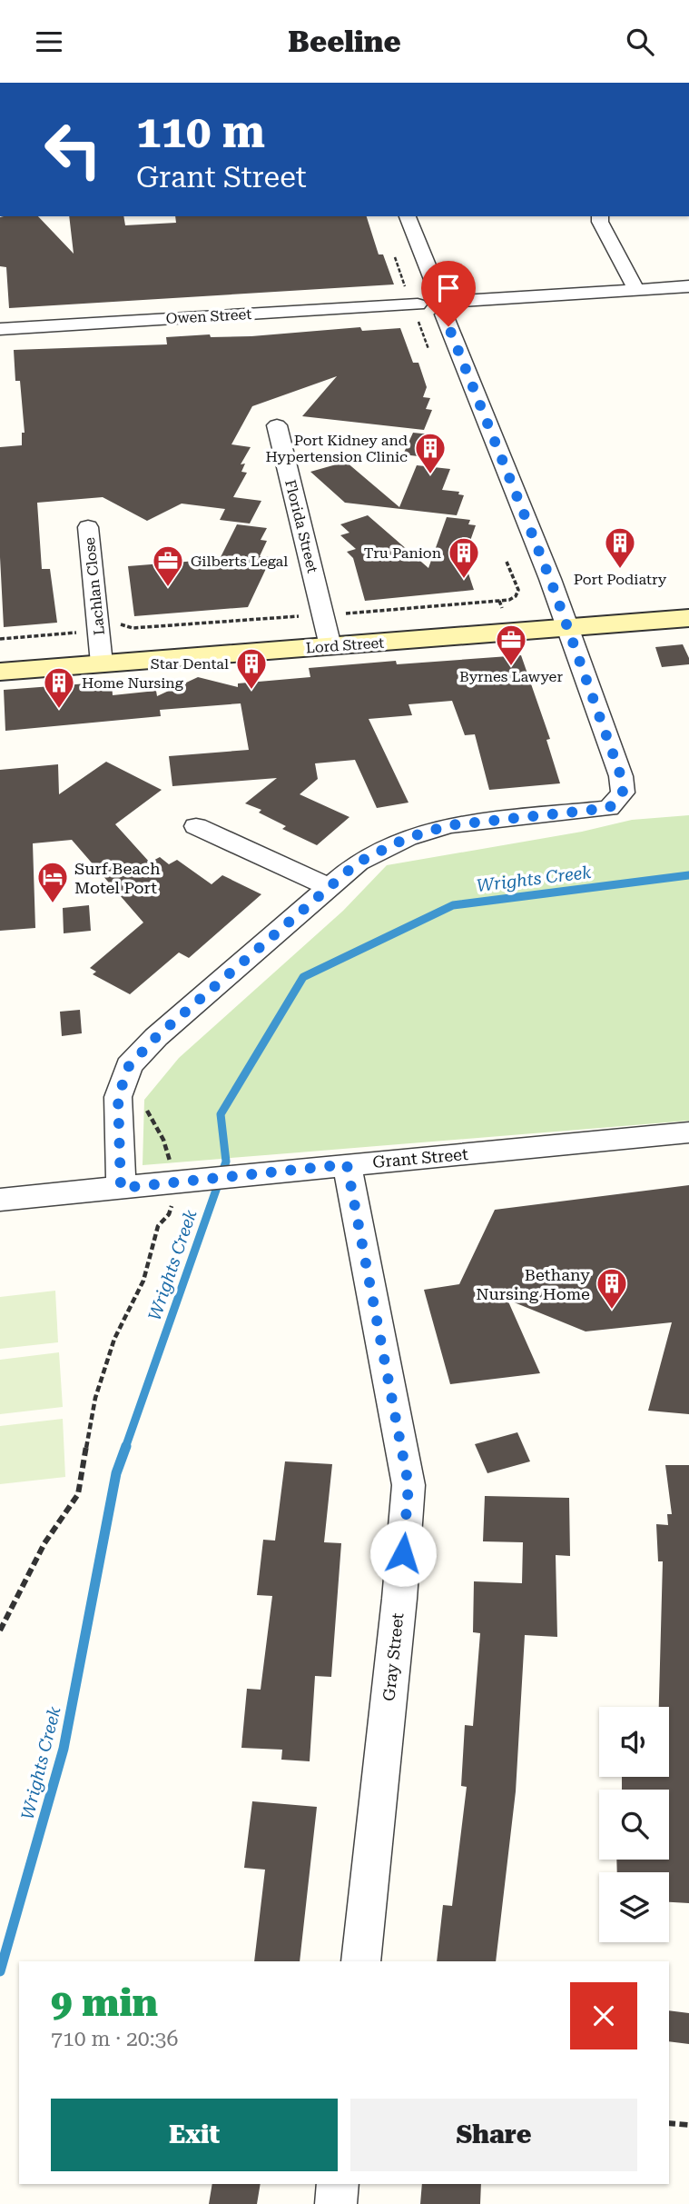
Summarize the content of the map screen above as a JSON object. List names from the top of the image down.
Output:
{
  "streets": {
    "main road": ["Lord Street"],
    "street": [
      "Owen Street",
      "Florida Street",
      "Lachlan Close",
      "Grant Street",
      "Gray Street"
    ]
  },
  "crossings": [
    ["Florida Street", "Lord Street"],
    ["Lachlan Close", "Lord Street"],
    ["Grant Street", "Gray Street"]
  ],
  "water": ["Wrights Creek"],
  "places": {
    "building": [
      "Port Kidney and Hypertension Clinic",
      "Port Podiatry",
      "Tru Panion",
      "Star Dental",
      "Home Nursing",
      "Bethany Nursing Home"
    ],
    "office": ["Gilberts Legal", "Byrnes Lawyer"],
    "hotel": ["Surf Beach Motel Port"]
  },
  "page": {
    "header": "Beeline",
    "turn": ["110 m", "Grant Street"],
    "heading": ["9 min", "710 m · 20:36"],
    "buttons": ["Exit", "Share"]
  }
}
